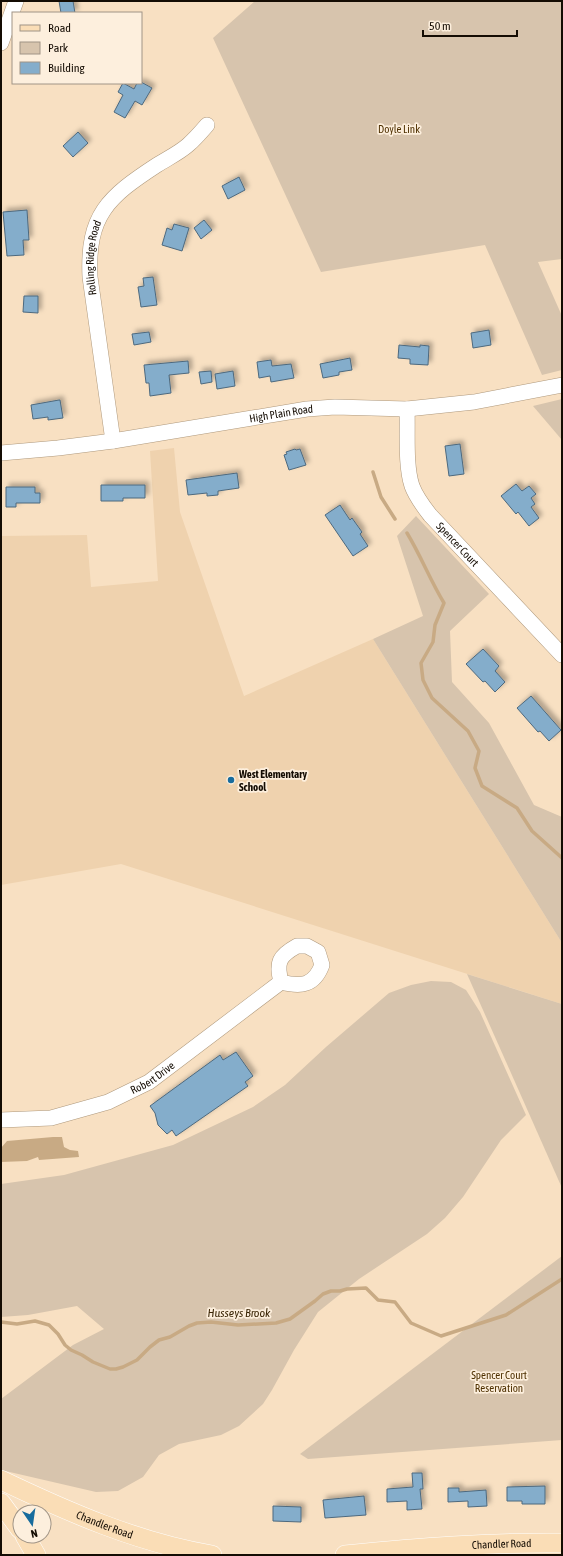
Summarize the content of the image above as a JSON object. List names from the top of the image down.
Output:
{
  "streets": {
    "main road": ["Chandler Road"],
    "street": [
      "Rolling Ridge Road",
      "High Plain Road",
      "Spencer Court",
      "Robert Drive"
    ]
  },
  "crossings": [
    ["Rolling Ridge Road", "High Plain Road"],
    ["High Plain Road", "Spencer Court"]
  ],
  "water": ["Husseys Brook"],
  "parks": ["Doyle Link", "Spencer Court Reservation"],
  "places": ["West Elementary School"],
  "legend": ["Road", "Park", "Building"],
  "scale_bar": "50 m",
  "north": "bottom"
}
